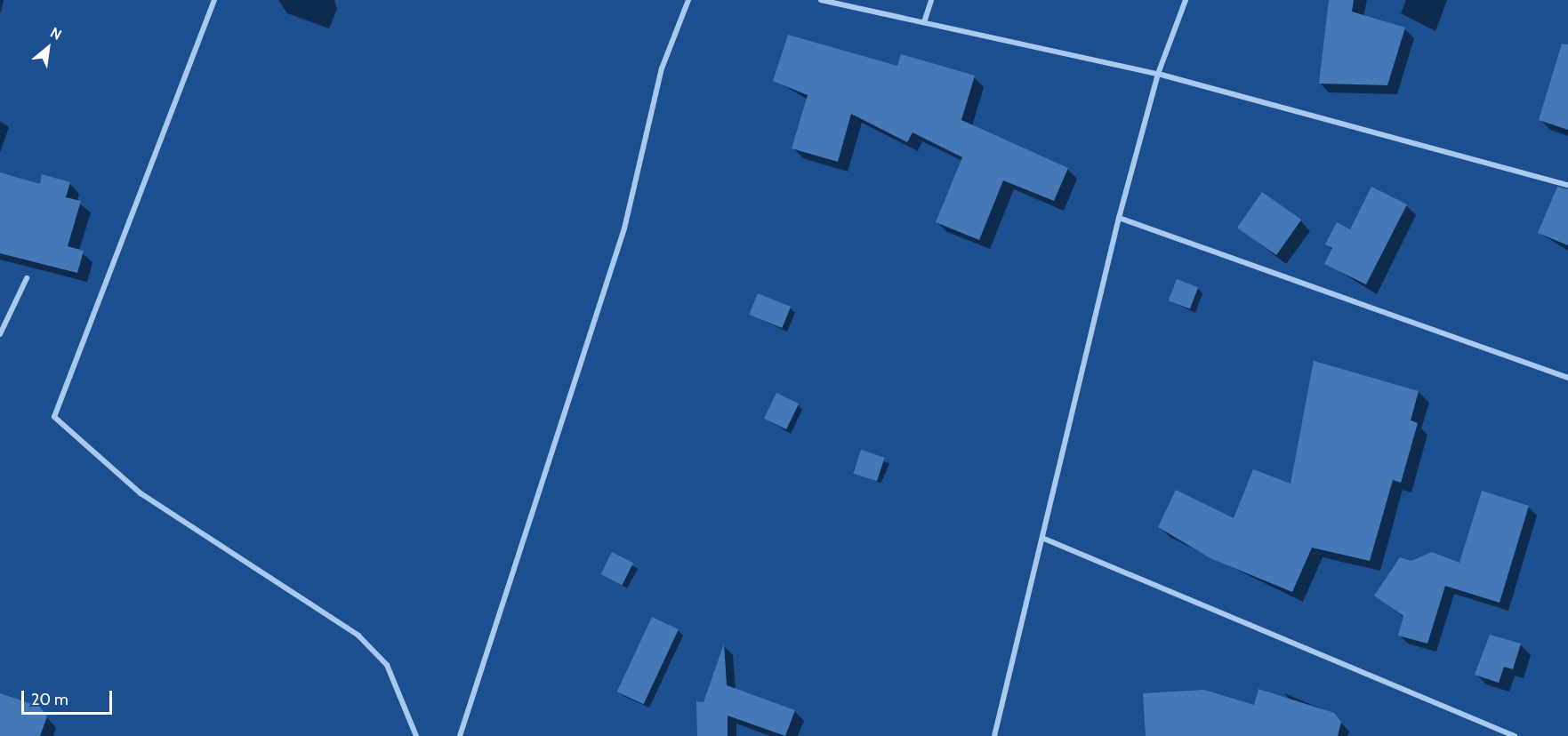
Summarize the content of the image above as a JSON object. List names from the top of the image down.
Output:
{
  "scale_bar": "20 m",
  "north": "top right"
}
